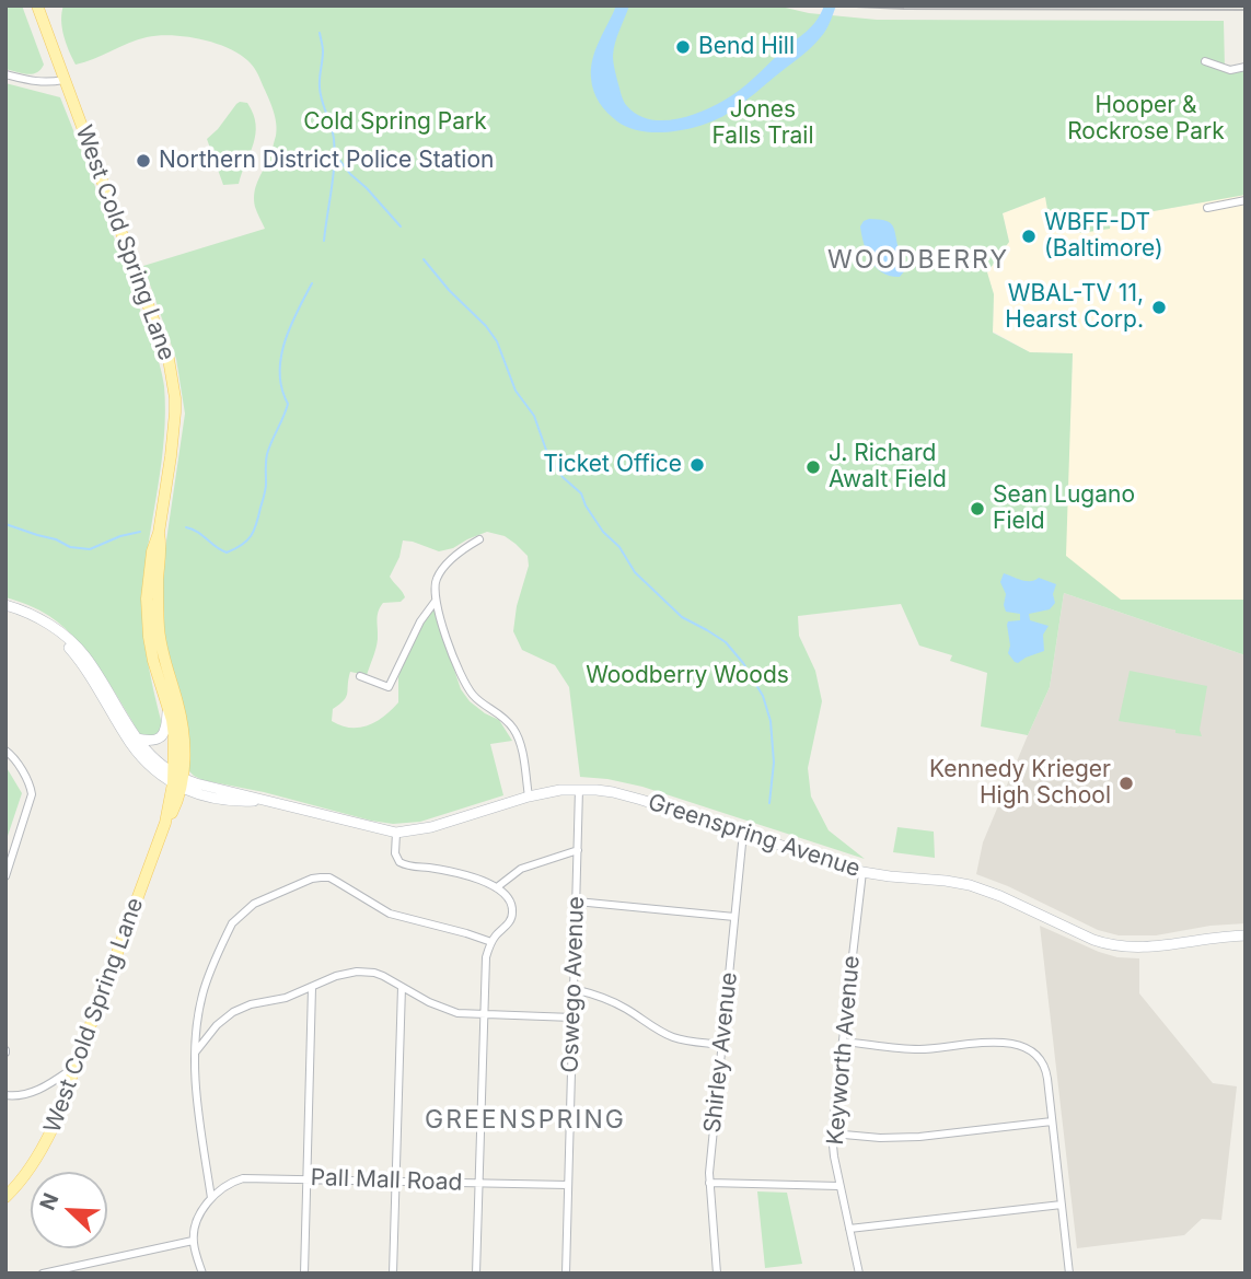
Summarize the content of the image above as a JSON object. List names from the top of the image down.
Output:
{
  "streets": {
    "main road": ["West Cold Spring Lane", "Greenspring Avenue"],
    "street": [
      "Oswego Avenue",
      "Keyworth Avenue",
      "Shirley Avenue",
      "Pall Mall Road"
    ]
  },
  "crossings": [
    ["West Cold Spring Lane", "Greenspring Avenue"],
    ["Greenspring Avenue", "Oswego Avenue"],
    ["Greenspring Avenue", "Keyworth Avenue"],
    ["Greenspring Avenue", "Shirley Avenue"],
    ["Oswego Avenue", "Pall Mall Road"]
  ],
  "districts": ["WOODBERRY", "GREENSPRING"],
  "parks": [
    "Hooper & Rockrose Park",
    "Jones Falls Trail",
    "Cold Spring Park",
    "Woodberry Woods"
  ],
  "places": [
    "Bend Hill",
    "Northern District Police Station",
    "WBFF-DT (Baltimore)",
    "WBAL-TV 11, Hearst Corp.",
    "Ticket Office",
    "J. Richard Awalt Field",
    "Sean Lugano Field",
    "Kennedy Krieger High School"
  ],
  "north": "top left"
}
